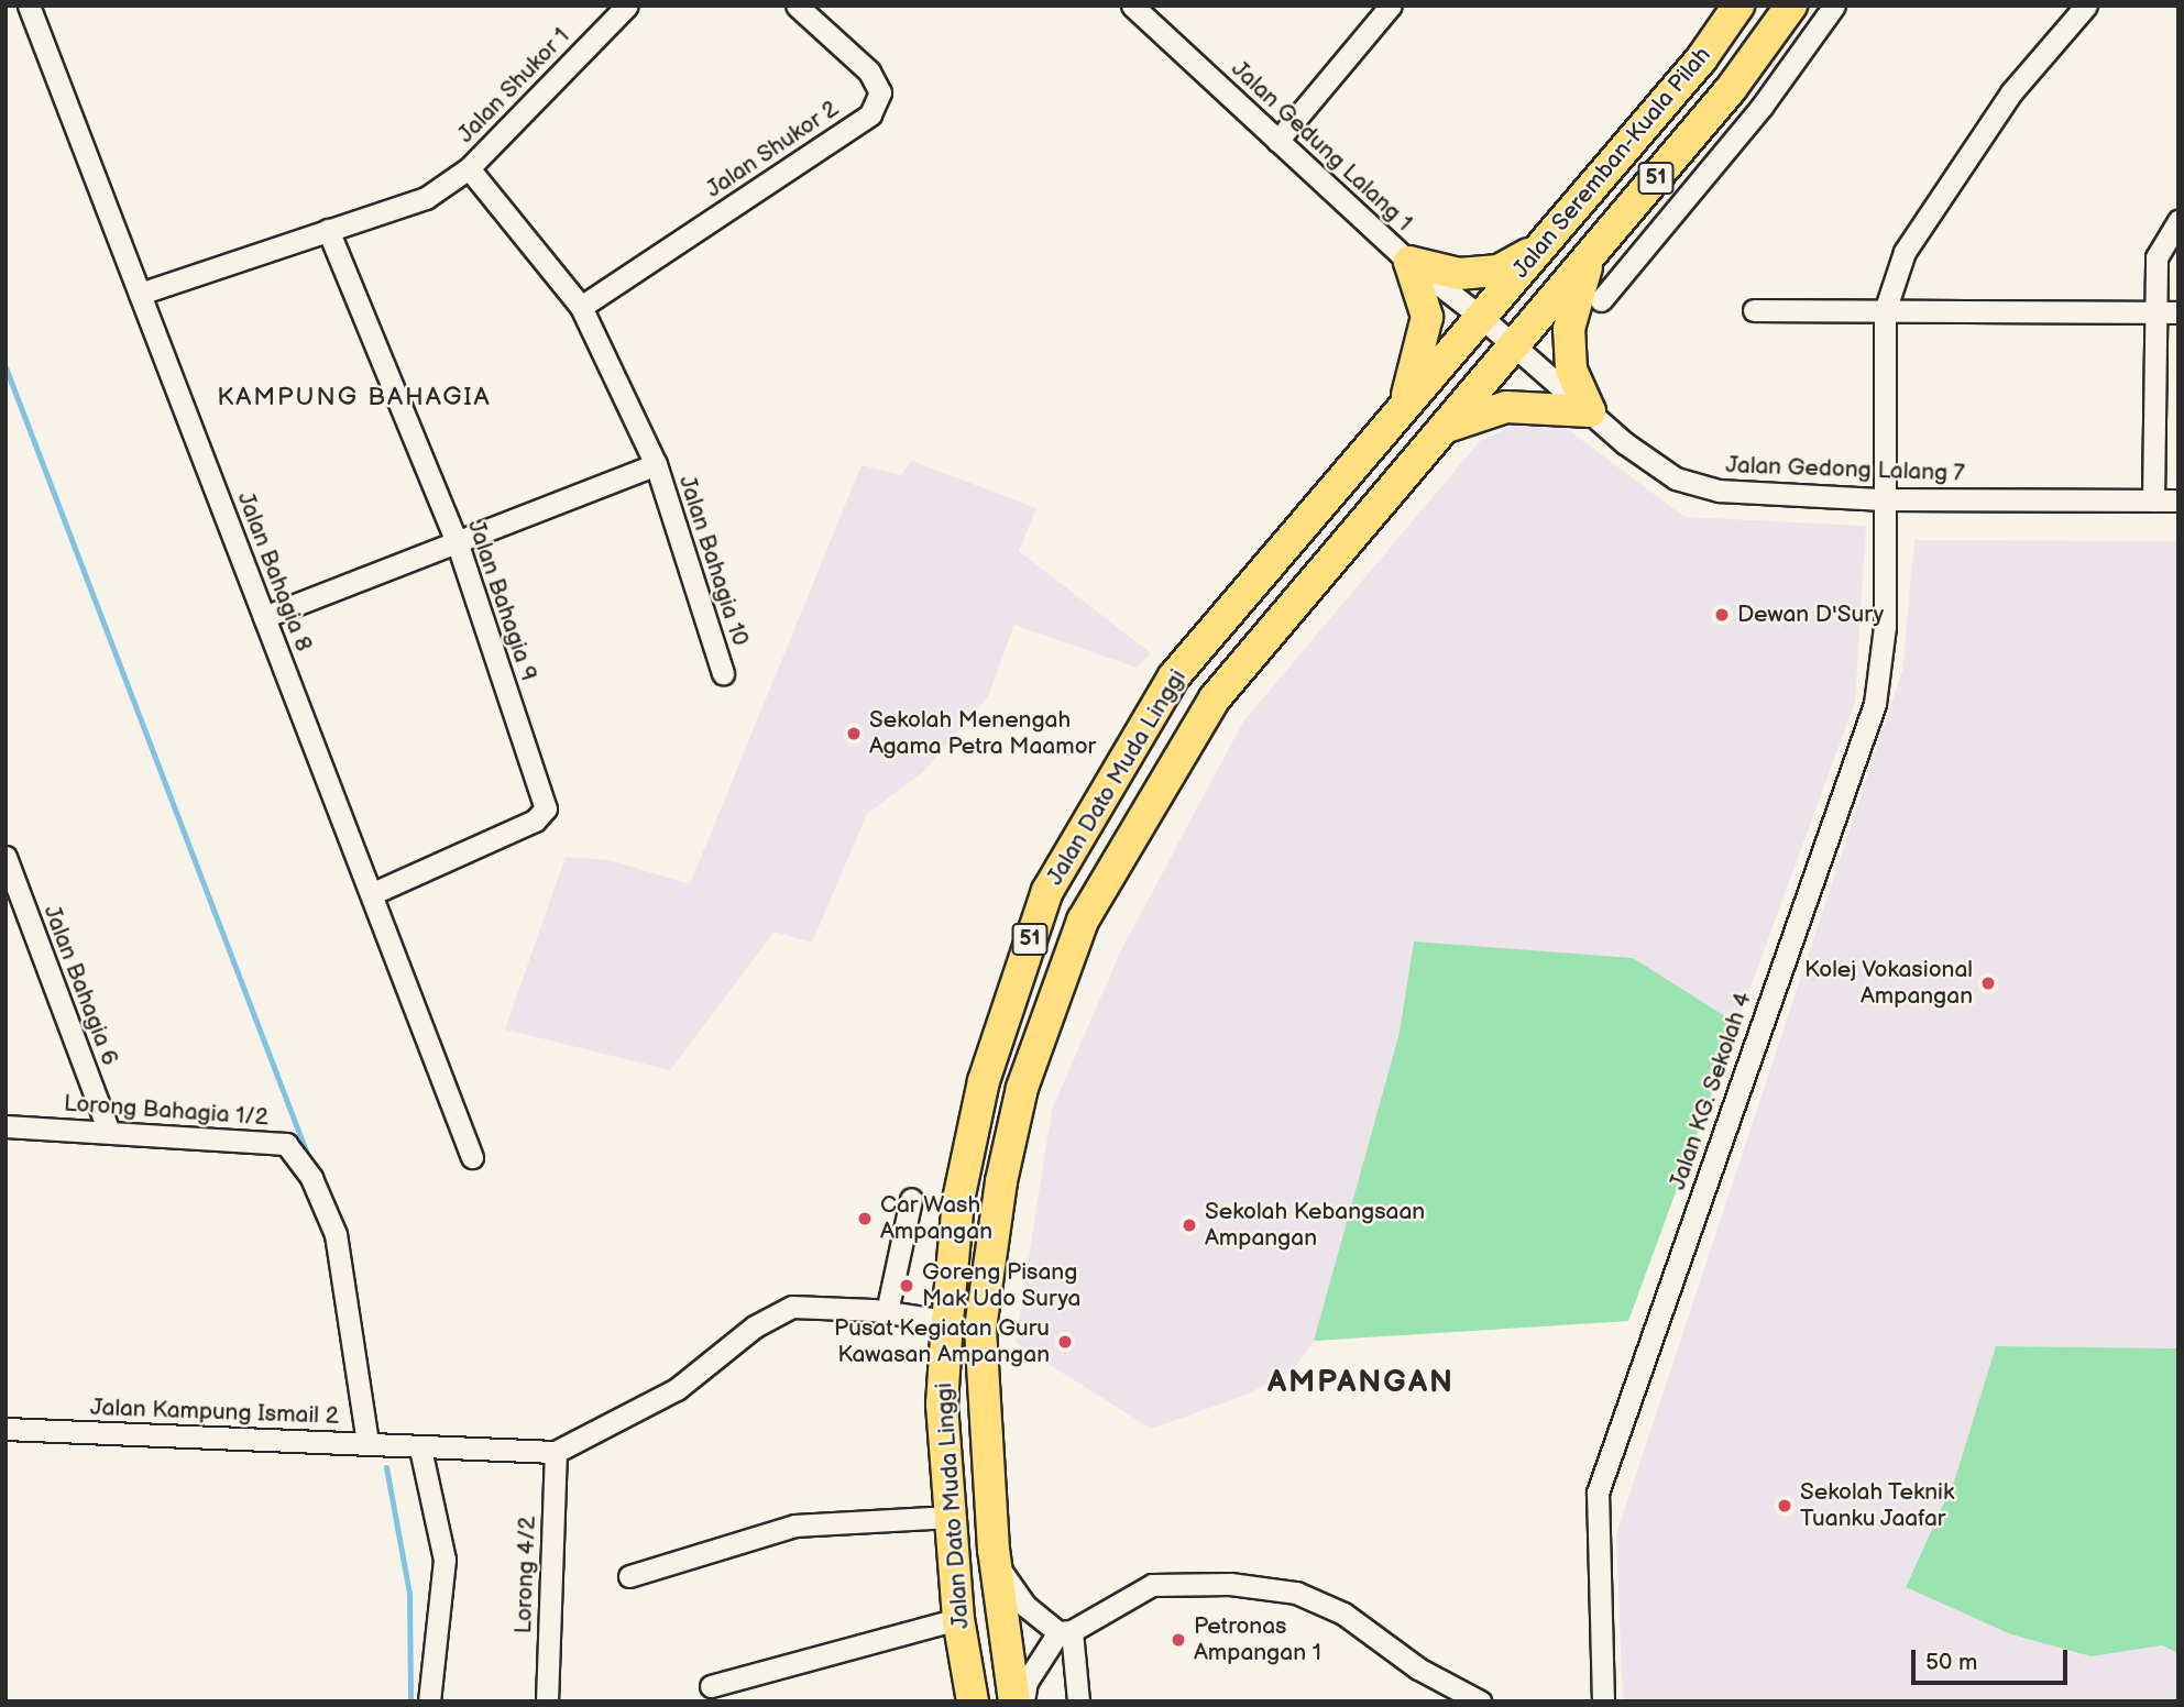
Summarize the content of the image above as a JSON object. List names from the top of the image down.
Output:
{
  "streets": {
    "highway": ["Jalan Seremban-Kuala Pilah", "51", "Jalan Dato Muda Linggi"],
    "street": [
      "Jalan Shukor 1",
      "Jalan Gedung Lalang 1",
      "Jalan Shukor 2",
      "Jalan Gedong Lalang 7",
      "Jalan Bahagia 10",
      "Jalan Bahagia 8",
      "Jalan Bahagia 9",
      "Jalan Bahagia 6",
      "Jalan KG. Sekolah 4",
      "Lorong Bahagia 1/2",
      "Jalan Kampung Ismail 2",
      "Lorong 4/2"
    ]
  },
  "crossings": [
    ["Jalan Shukor 1", "Jalan Bahagia 10"],
    ["Jalan Shukor 1", "Jalan Bahagia 8"],
    ["Jalan Shukor 1", "Jalan Bahagia 9"],
    ["Jalan Gedung Lalang 1", "Jalan Seremban-Kuala Pilah"],
    ["Jalan Gedung Lalang 1", "Jalan Gedong Lalang 7"],
    ["Jalan Gedung Lalang 1", "Jalan Dato Muda Linggi"],
    ["Jalan Shukor 2", "Jalan Bahagia 10"],
    ["Jalan Seremban-Kuala Pilah", "Jalan Gedong Lalang 7"],
    ["Jalan Seremban-Kuala Pilah", "Jalan Dato Muda Linggi"],
    ["Jalan Gedong Lalang 7", "Jalan Dato Muda Linggi"],
    ["Jalan Gedong Lalang 7", "Jalan KG. Sekolah 4"],
    ["Jalan Bahagia 10", "Jalan Bahagia 8"],
    ["Jalan Bahagia 10", "Jalan Bahagia 9"],
    ["Jalan Bahagia 8", "Jalan Bahagia 9"],
    ["Jalan Bahagia 6", "Lorong Bahagia 1/2"],
    ["Lorong Bahagia 1/2", "Jalan Kampung Ismail 2"],
    ["Jalan Kampung Ismail 2", "Lorong 4/2"]
  ],
  "districts": ["KAMPUNG BAHAGIA", "AMPANGAN"],
  "places": [
    "Dewan D'Sury",
    "Sekolah Menengah Agama Petra Maamor",
    "Kolej Vokasional Ampangan",
    "Car Wash Ampangan",
    "Sekolah Kebangsaan Ampangan",
    "Goreng Pisang Mak Udo Surya",
    "Pusat Kegiatan Guru Kawasan Ampangan",
    "Sekolah Teknik Tuanku Jaafar",
    "Petronas Ampangan 1"
  ],
  "scale_bar": "50 m"
}
